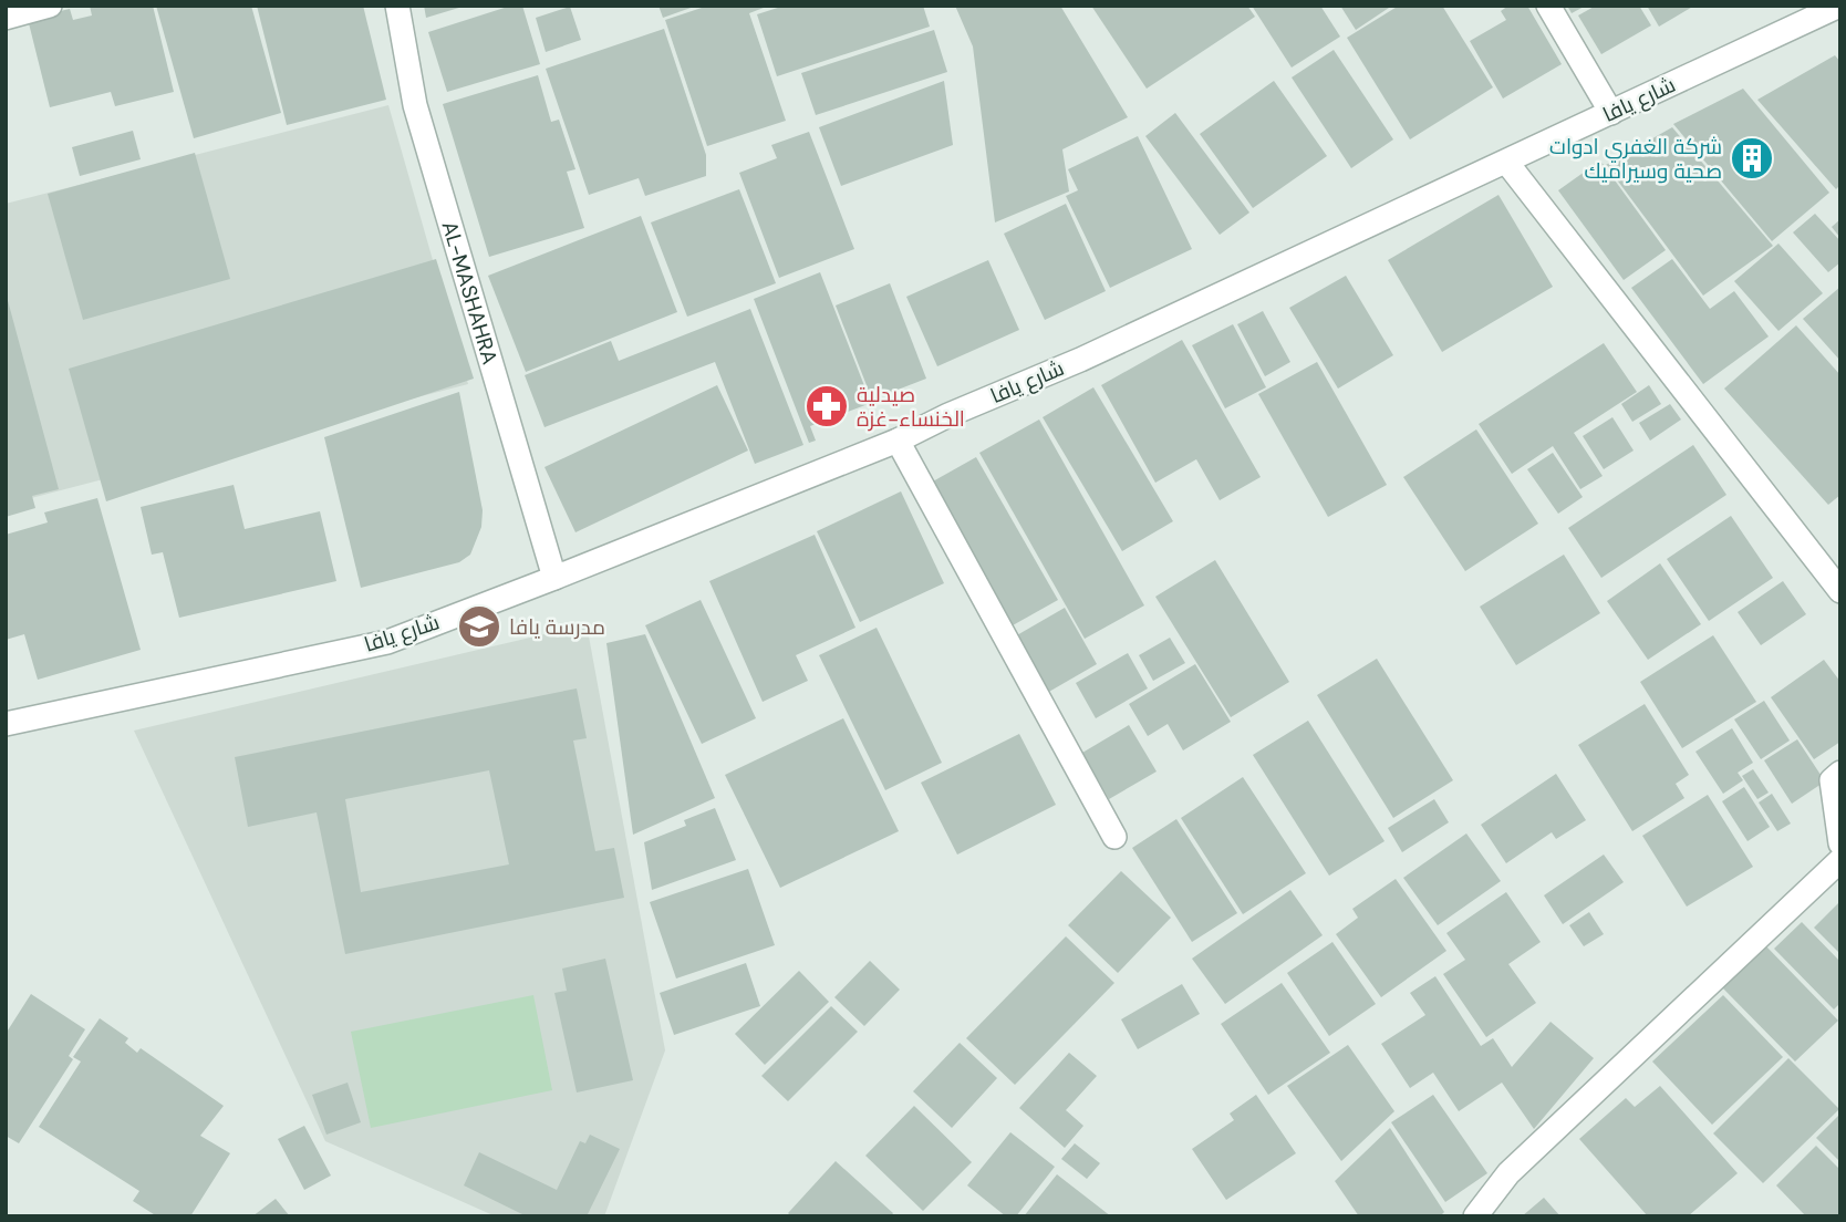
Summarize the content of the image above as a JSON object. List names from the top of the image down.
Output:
{
  "streets": {
    "street": ["شارع يافا", "AL-MASHAHRA"]
  },
  "crossings": [
    ["شارع يافا", "AL-MASHAHRA"]
  ],
  "places": {
    "building": ["شركة الغفري ادوات صحية وسيراميك"],
    "pharmacy": ["صيدلية الخنساء-غزة"],
    "school or university": ["مدرسة يافا"]
  }
}
